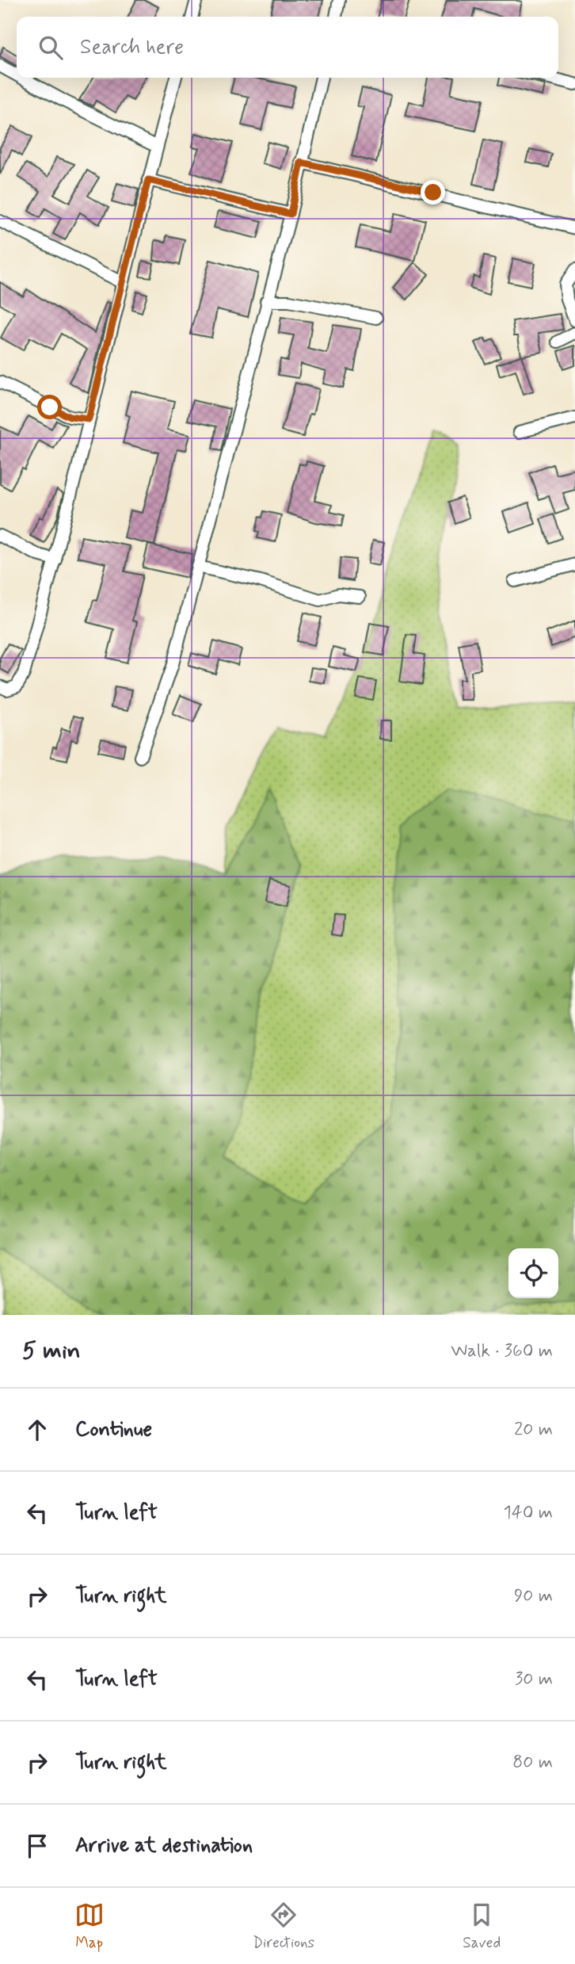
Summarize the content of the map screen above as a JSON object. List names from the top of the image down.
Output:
{
  "page": {
    "search": "Search here",
    "heading": ["5 min", "Walk · 360 m"],
    "list": [
      ["Continue", "20 m"],
      ["Turn left", "140 m"],
      ["Turn right", "90 m"],
      ["Turn left", "30 m"],
      ["Turn right", "80 m"],
      "Arrive at destination"
    ],
    "nav": ["Map", "Directions", "Saved"]
  }
}
